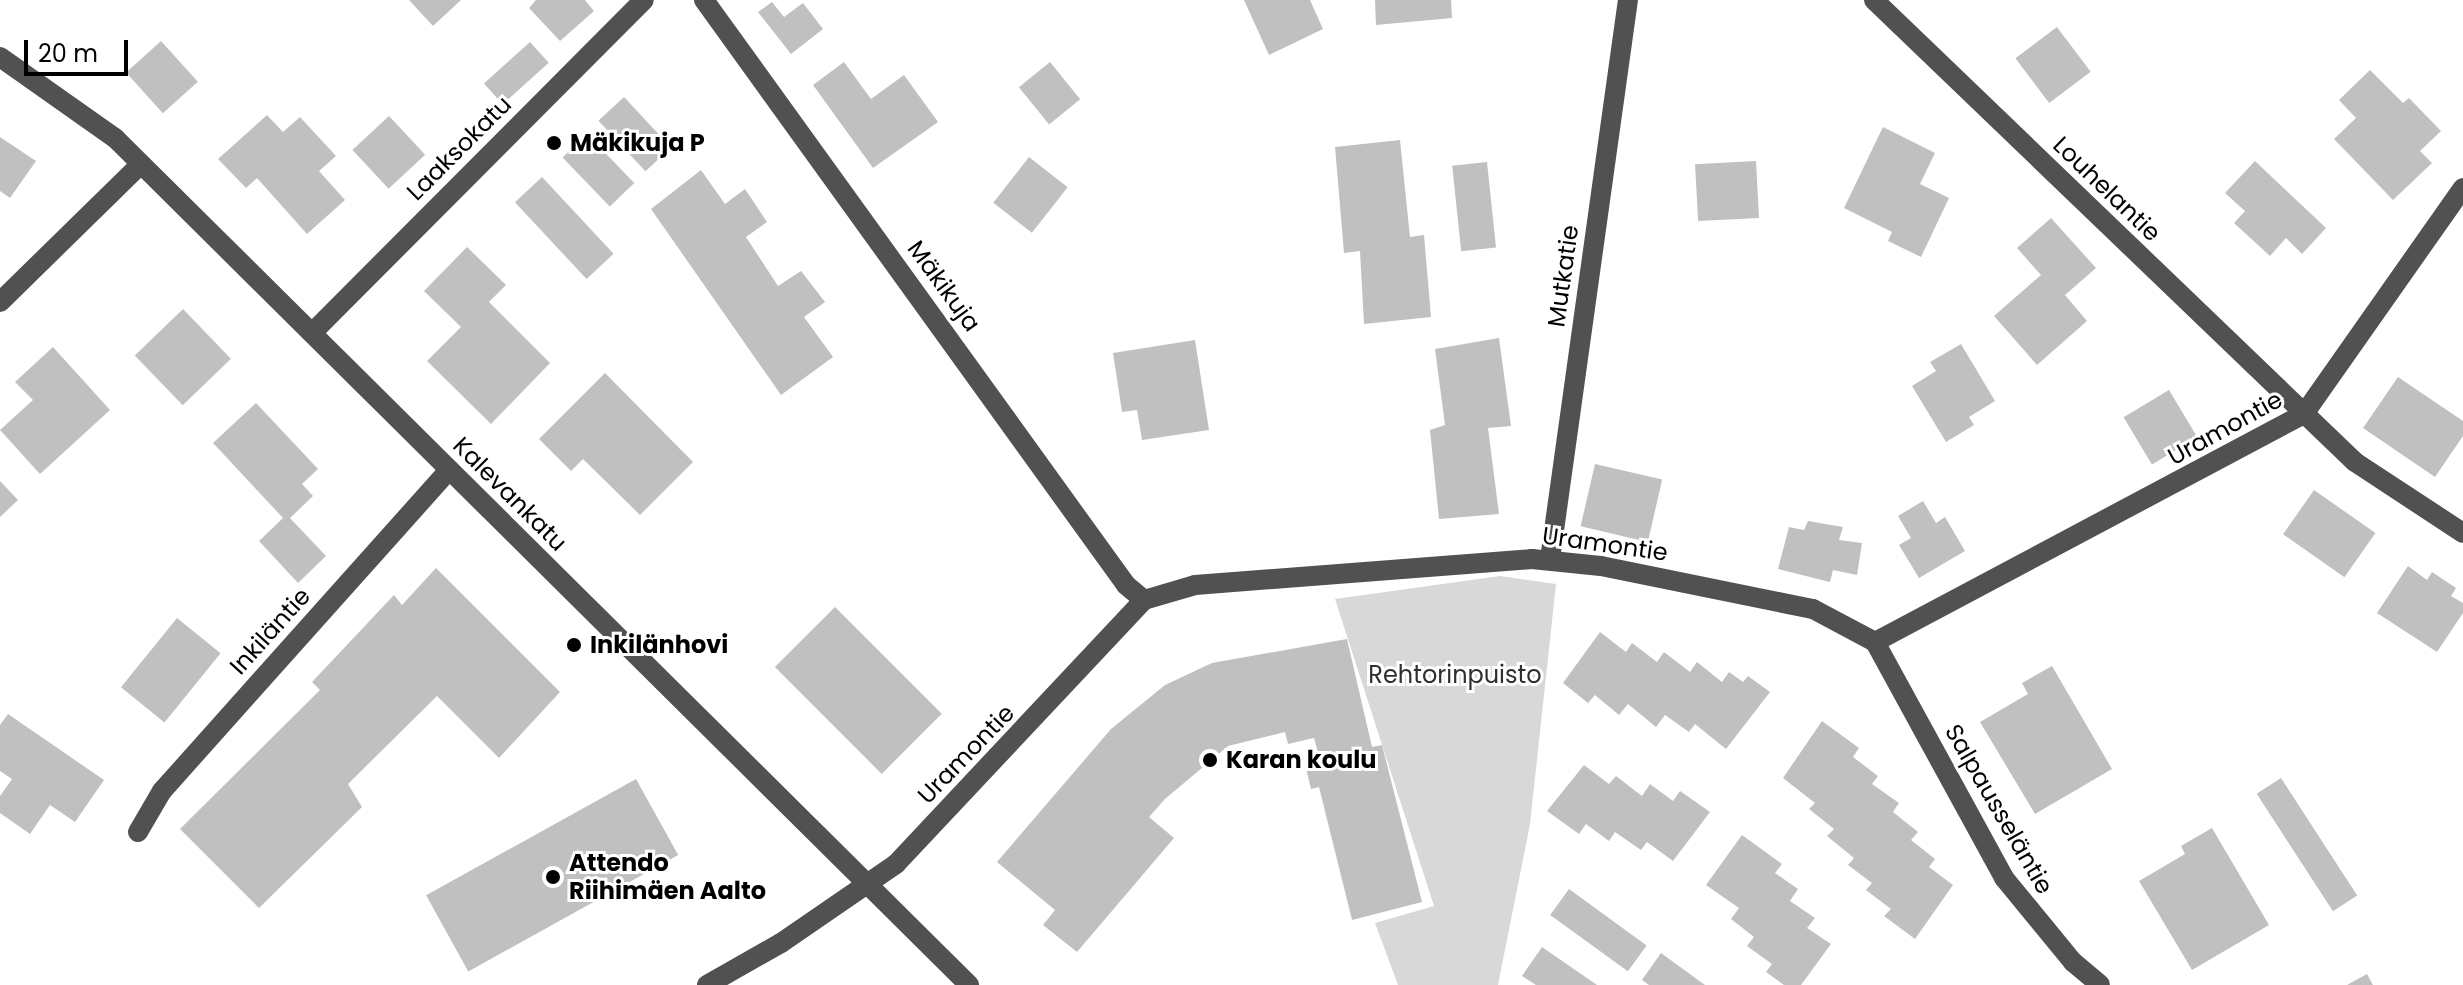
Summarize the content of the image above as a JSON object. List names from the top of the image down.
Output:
{
  "streets": {
    "street": [
      "Laaksokatu",
      "Louhelantie",
      "Mutkatie",
      "Mäkikuja",
      "Uramontie",
      "Kalevankatu",
      "Inkiläntie",
      "Salpausseläntie"
    ]
  },
  "crossings": [
    ["Laaksokatu", "Kalevankatu"],
    ["Louhelantie", "Uramontie"],
    ["Mutkatie", "Uramontie"],
    ["Mäkikuja", "Uramontie"],
    ["Uramontie", "Kalevankatu"],
    ["Uramontie", "Salpausseläntie"],
    ["Kalevankatu", "Inkiläntie"]
  ],
  "parks": ["Rehtorinpuisto"],
  "places": [
    "Mäkikuja P",
    "Inkilänhovi",
    "Karan koulu",
    "Attendo Riihimäen Aalto"
  ],
  "scale_bar": "20 m"
}
